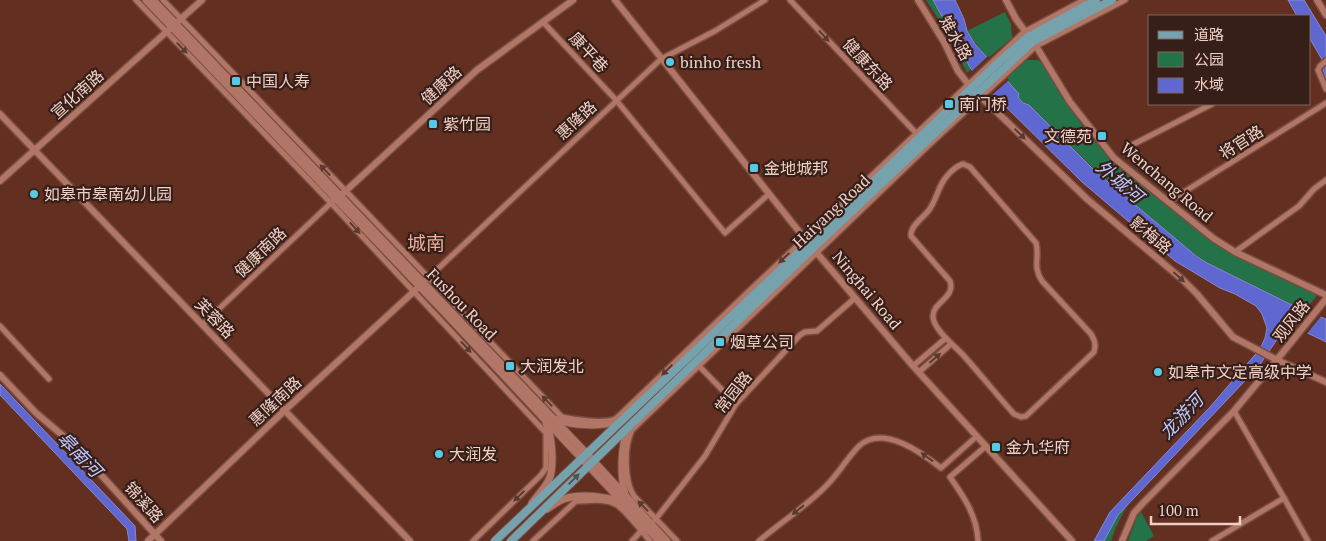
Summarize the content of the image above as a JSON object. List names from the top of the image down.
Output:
{
  "streets": {
    "main road": ["Haiyang Road", "Fushou Road"],
    "street": [
      "雉水路",
      "康平巷",
      "健康东路",
      "健康路",
      "宣化南路",
      "惠隆路",
      "将官路",
      "Wenchang Road",
      "影梅路",
      "健康南路",
      "Ninghai Road",
      "芙蓉路",
      "观风路",
      "常园路",
      "惠隆南路",
      "锦溪路"
    ]
  },
  "crossings": [
    ["雉水路", "Haiyang Road"],
    ["雉水路", "影梅路"],
    ["康平巷", "健康路"],
    ["康平巷", "惠隆路"],
    ["康平巷", "Ninghai Road"],
    ["健康东路", "Haiyang Road"],
    ["健康路", "健康南路"],
    ["健康路", "Fushou Road"],
    ["宣化南路", "Fushou Road"],
    ["宣化南路", "芙蓉路"],
    ["惠隆路", "Ninghai Road"],
    ["惠隆路", "Fushou Road"],
    ["惠隆路", "惠隆南路"],
    ["将官路", "Wenchang Road"],
    ["Wenchang Road", "Haiyang Road"],
    ["Haiyang Road", "影梅路"],
    ["Haiyang Road", "Ninghai Road"],
    ["Haiyang Road", "Fushou Road"],
    ["影梅路", "观风路"],
    ["健康南路", "Fushou Road"],
    ["健康南路", "芙蓉路"],
    ["Ninghai Road", "常园路"],
    ["Fushou Road", "常园路"],
    ["Fushou Road", "惠隆南路"],
    ["芙蓉路", "惠隆南路"],
    ["惠隆南路", "锦溪路"]
  ],
  "one_way": ["健康东路", "影梅路"],
  "districts": ["城南"],
  "water": ["外城河", "龙游河", "皋南河"],
  "places": {
    "other": [
      "binho fresh",
      "如皋市皋南幼儿园",
      "如皋市文定高级中学",
      "大润发"
    ],
    "transit": [
      "中国人寿",
      "南门桥",
      "紫竹园",
      "文德苑",
      "金地城邦",
      "烟草公司",
      "大润发北",
      "金九华府"
    ]
  },
  "legend": ["道路", "公园", "水域"],
  "scale_bar": "100 m"
}
